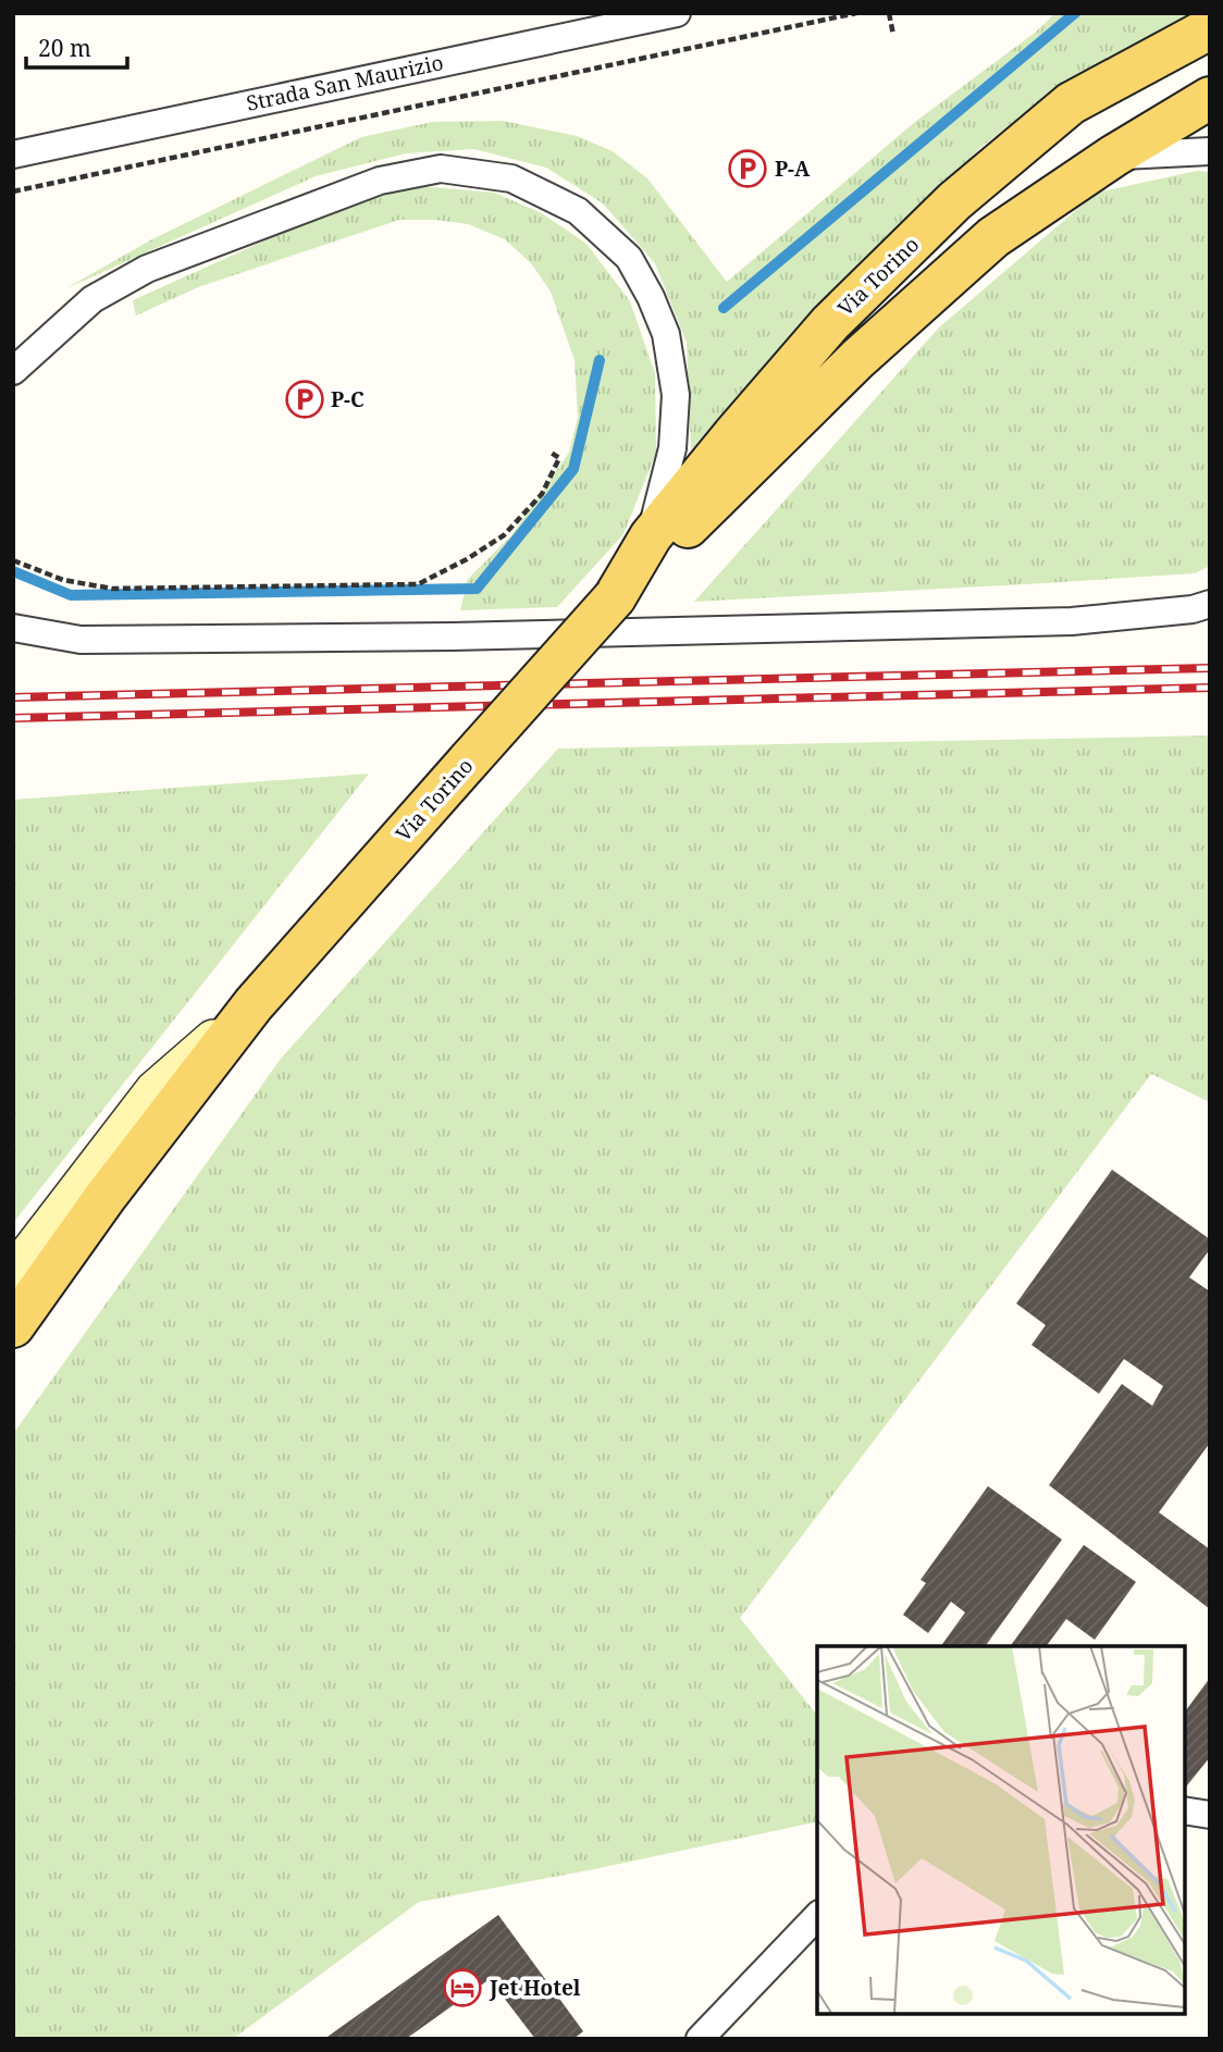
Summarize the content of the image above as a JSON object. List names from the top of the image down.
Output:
{
  "streets": {
    "main road": ["Via Torino"],
    "street": ["Strada San Maurizio"]
  },
  "places": {
    "parking": ["P-A", "P-C"],
    "hotel": ["Jet Hotel"]
  },
  "scale_bar": "20 m"
}
